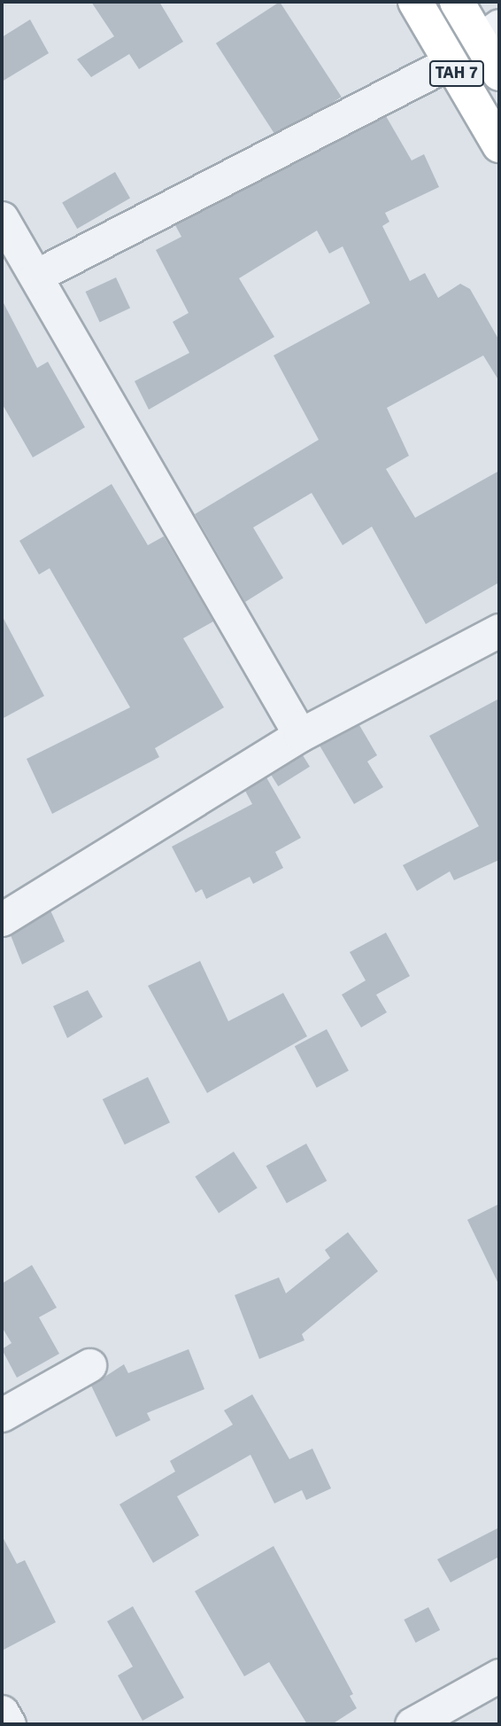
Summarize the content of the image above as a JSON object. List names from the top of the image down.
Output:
{
  "streets": {
    "highway": ["TAH 7"]
  }
}
